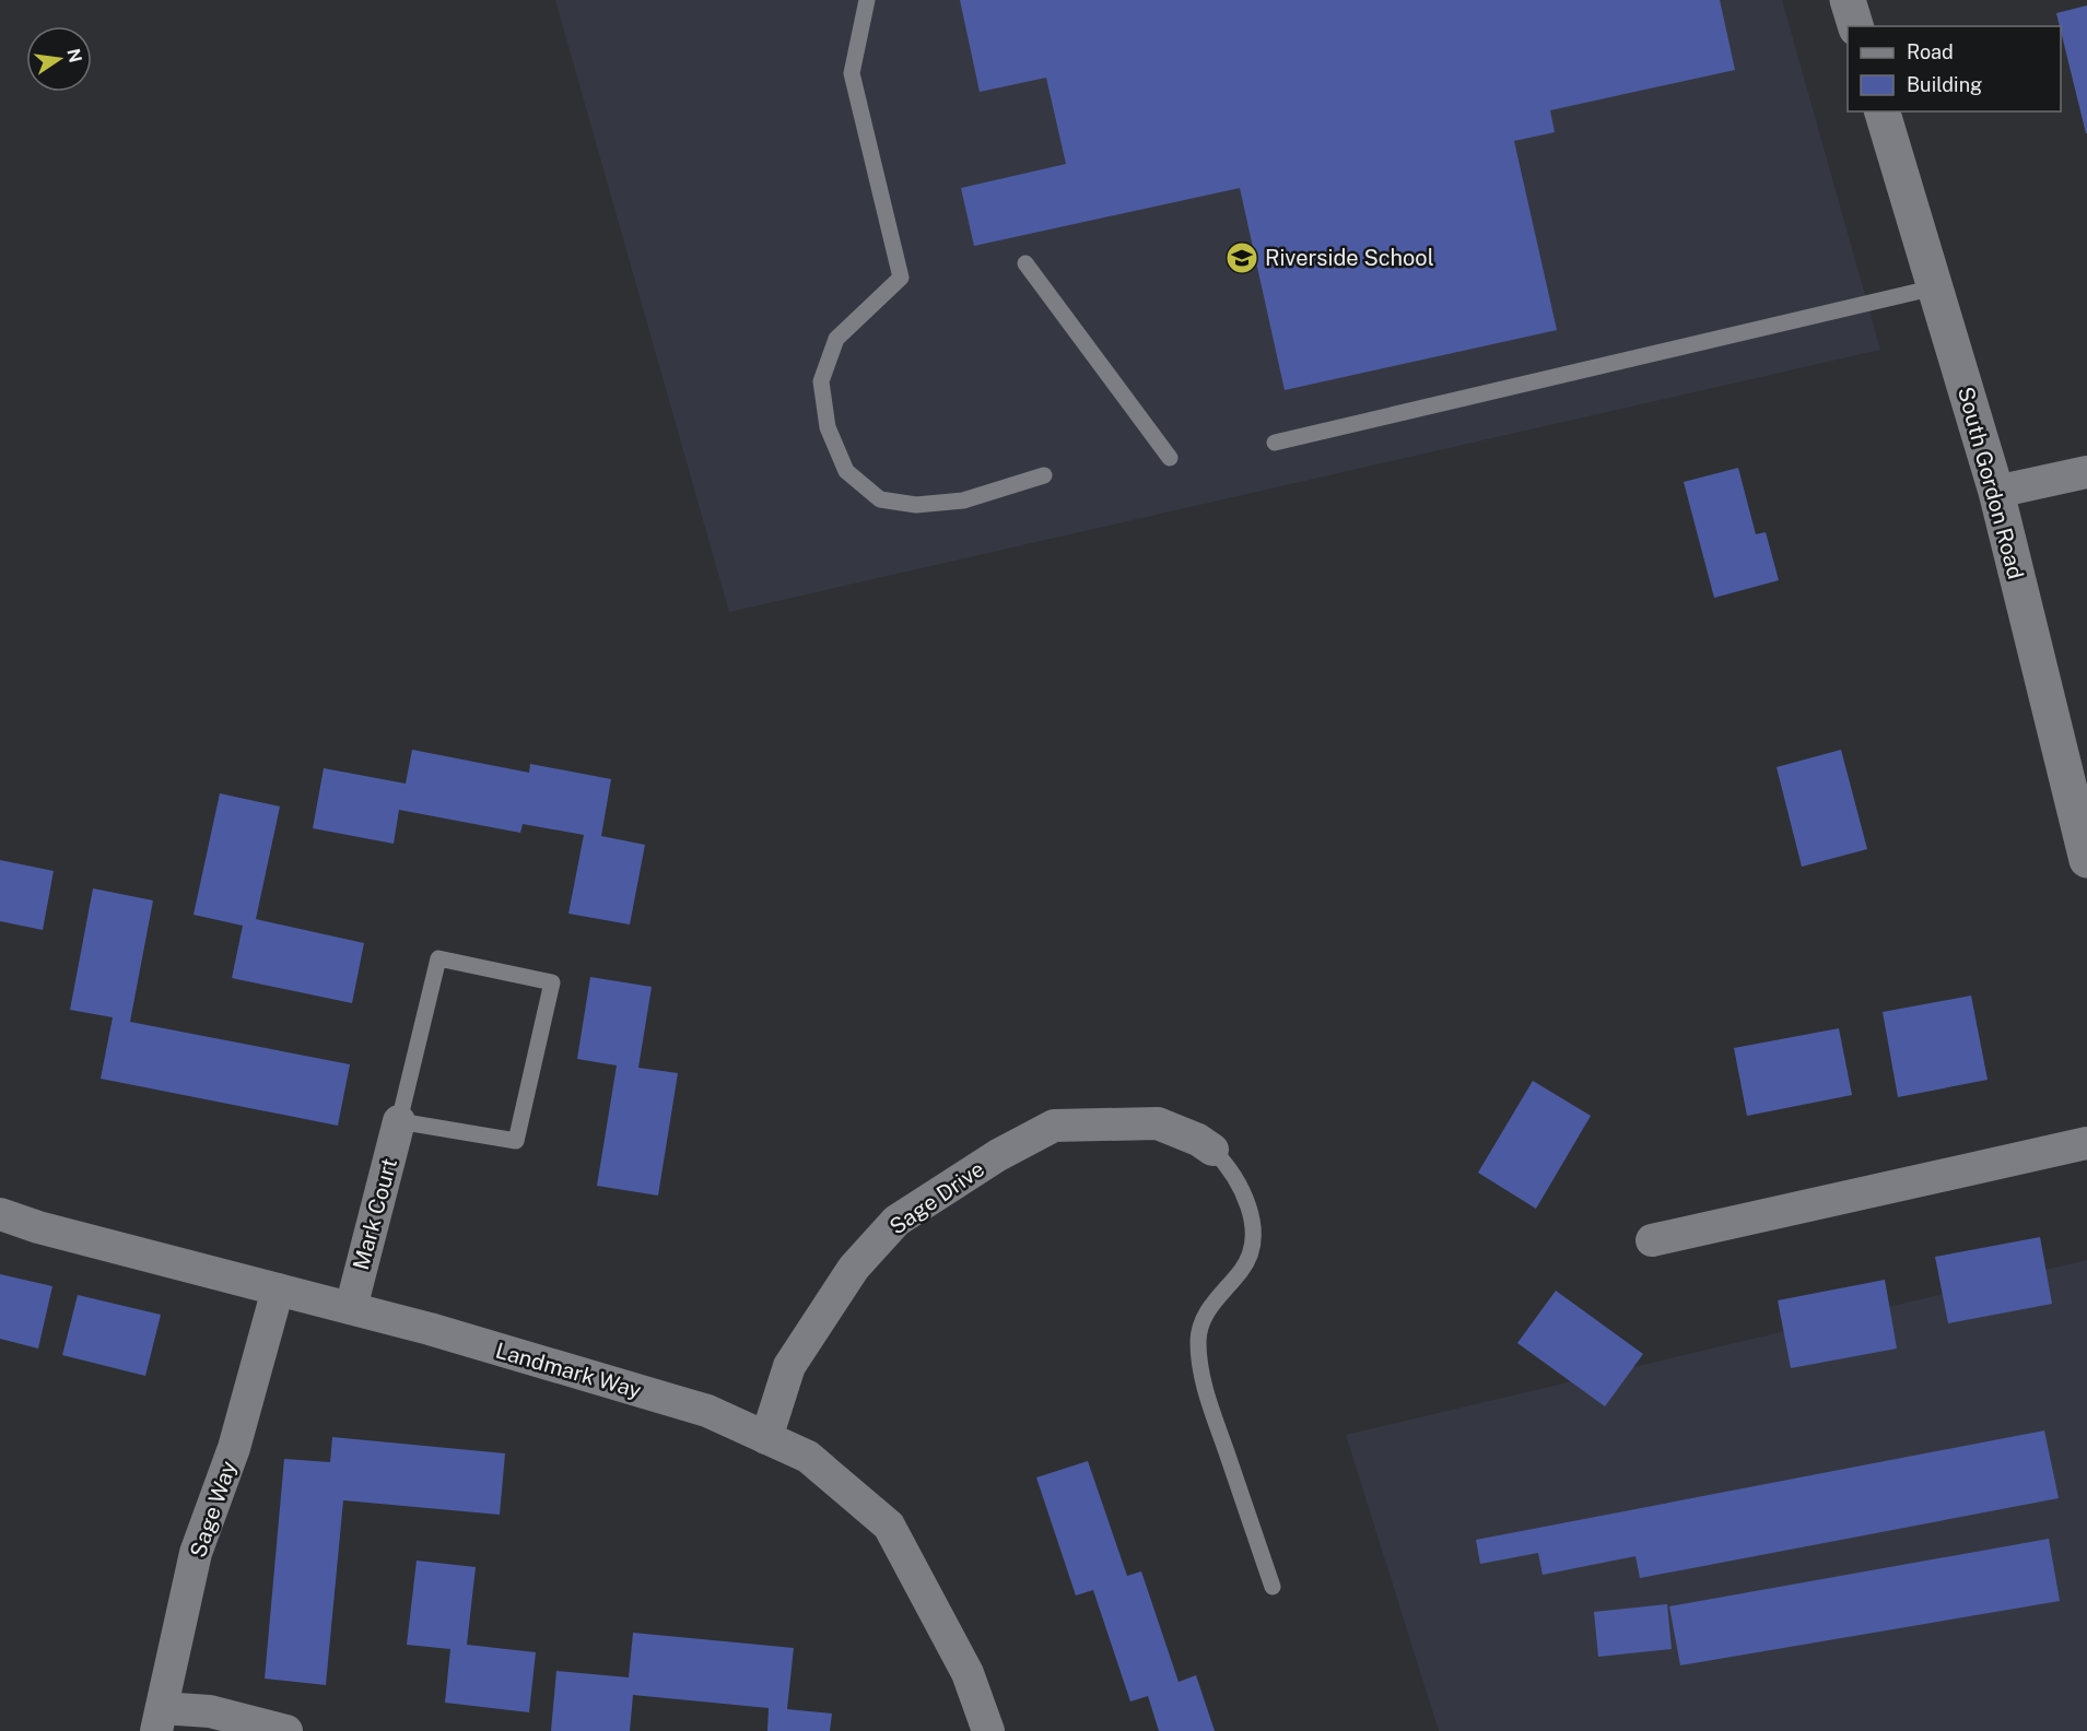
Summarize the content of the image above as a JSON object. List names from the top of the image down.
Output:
{
  "streets": {
    "street": [
      "South Gordon Road",
      "Sage Drive",
      "Mark Court",
      "Landmark Way",
      "Sage Way"
    ]
  },
  "crossings": [
    ["Sage Drive", "Landmark Way"],
    ["Mark Court", "Landmark Way"],
    ["Landmark Way", "Sage Way"]
  ],
  "places": {
    "school or university": ["Riverside School"]
  },
  "legend": ["Road", "Building"],
  "north": "right"
}
